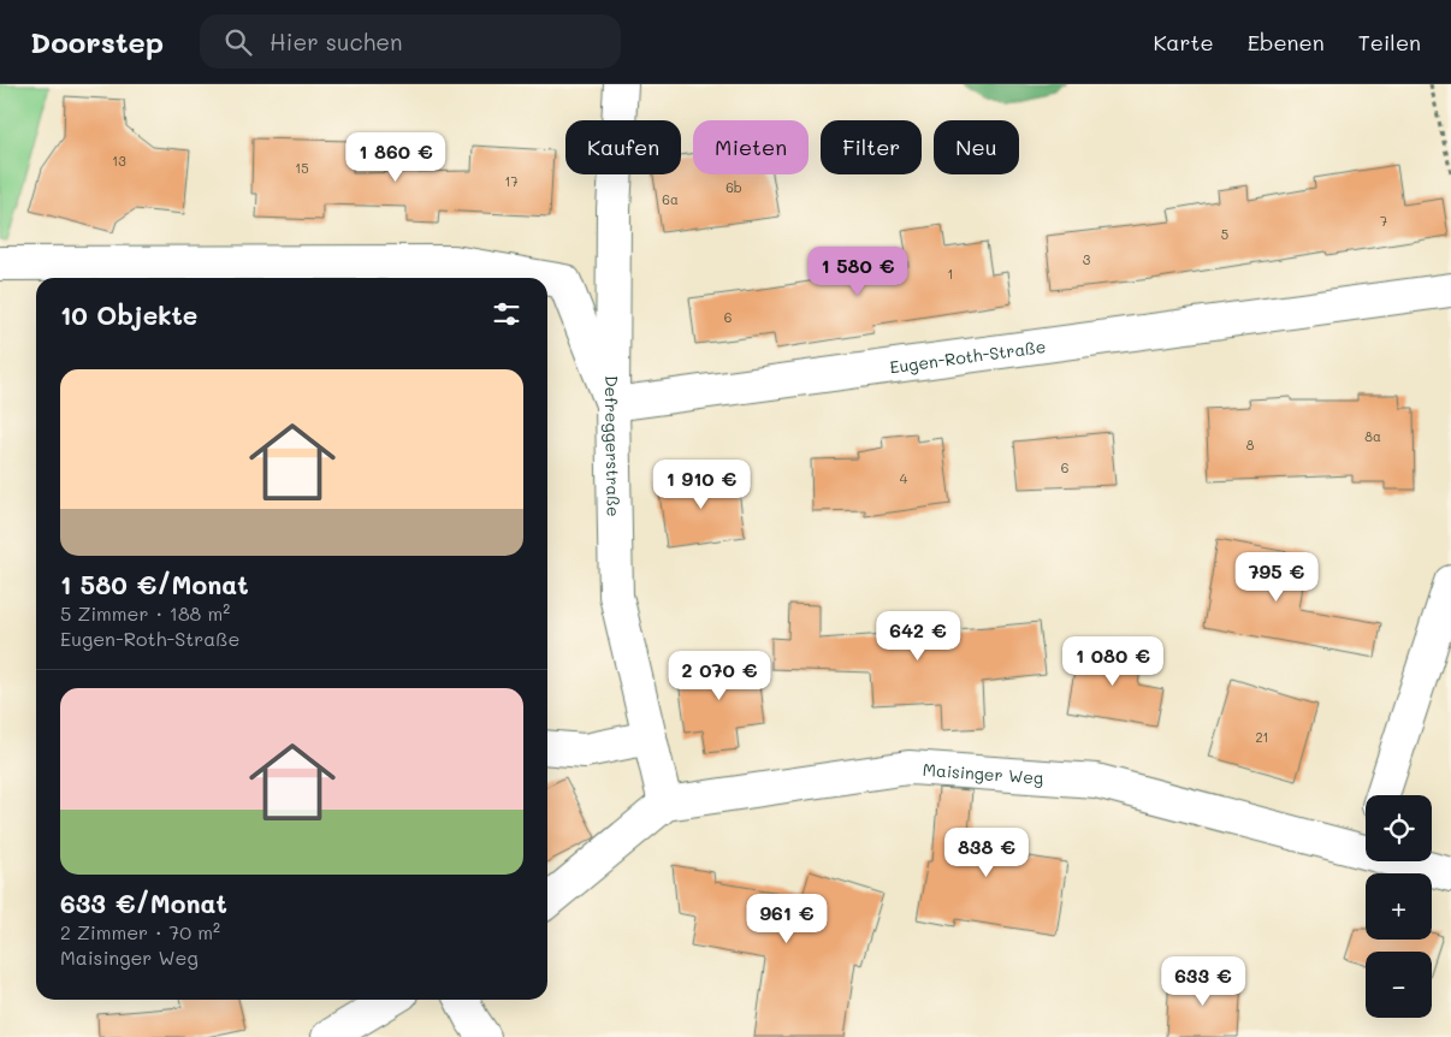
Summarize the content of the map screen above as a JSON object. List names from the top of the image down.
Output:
{
  "streets": {
    "street": ["Eugen-Roth-Straße", "Defreggerstraße", "Maisinger Weg"]
  },
  "crossings": [
    ["Eugen-Roth-Straße", "Defreggerstraße"],
    ["Defreggerstraße", "Maisinger Weg"]
  ],
  "house_numbers": [
    "13",
    "15",
    "17",
    "6b",
    "6a",
    "7",
    "5",
    "3",
    "1",
    "6",
    "8a",
    "8",
    "6",
    "4",
    "21"
  ],
  "page": {
    "header": "Doorstep",
    "search": "Hier suchen",
    "nav": ["Karte", "Ebenen", "Teilen"],
    "chip": [
      "Kaufen",
      "Mieten",
      "Filter",
      "Neu"
    ],
    "price": [
      "1 860 €",
      "1 580 €",
      "1 910 €",
      "795 €",
      "642 €",
      "1 080 €",
      "2 070 €",
      "838 €",
      "961 €",
      "633 €"
    ],
    "heading": "10 Objekte",
    "list": [
      {
        "name": "1 580 €/Monat",
        "note": "5 Zimmer · 188 m² · Eugen-Roth-Straße"
      },
      {
        "name": "633 €/Monat",
        "note": "2 Zimmer · 70 m² · Maisinger Weg"
      }
    ],
    "map_buttons": ["+", "−"]
  }
}
